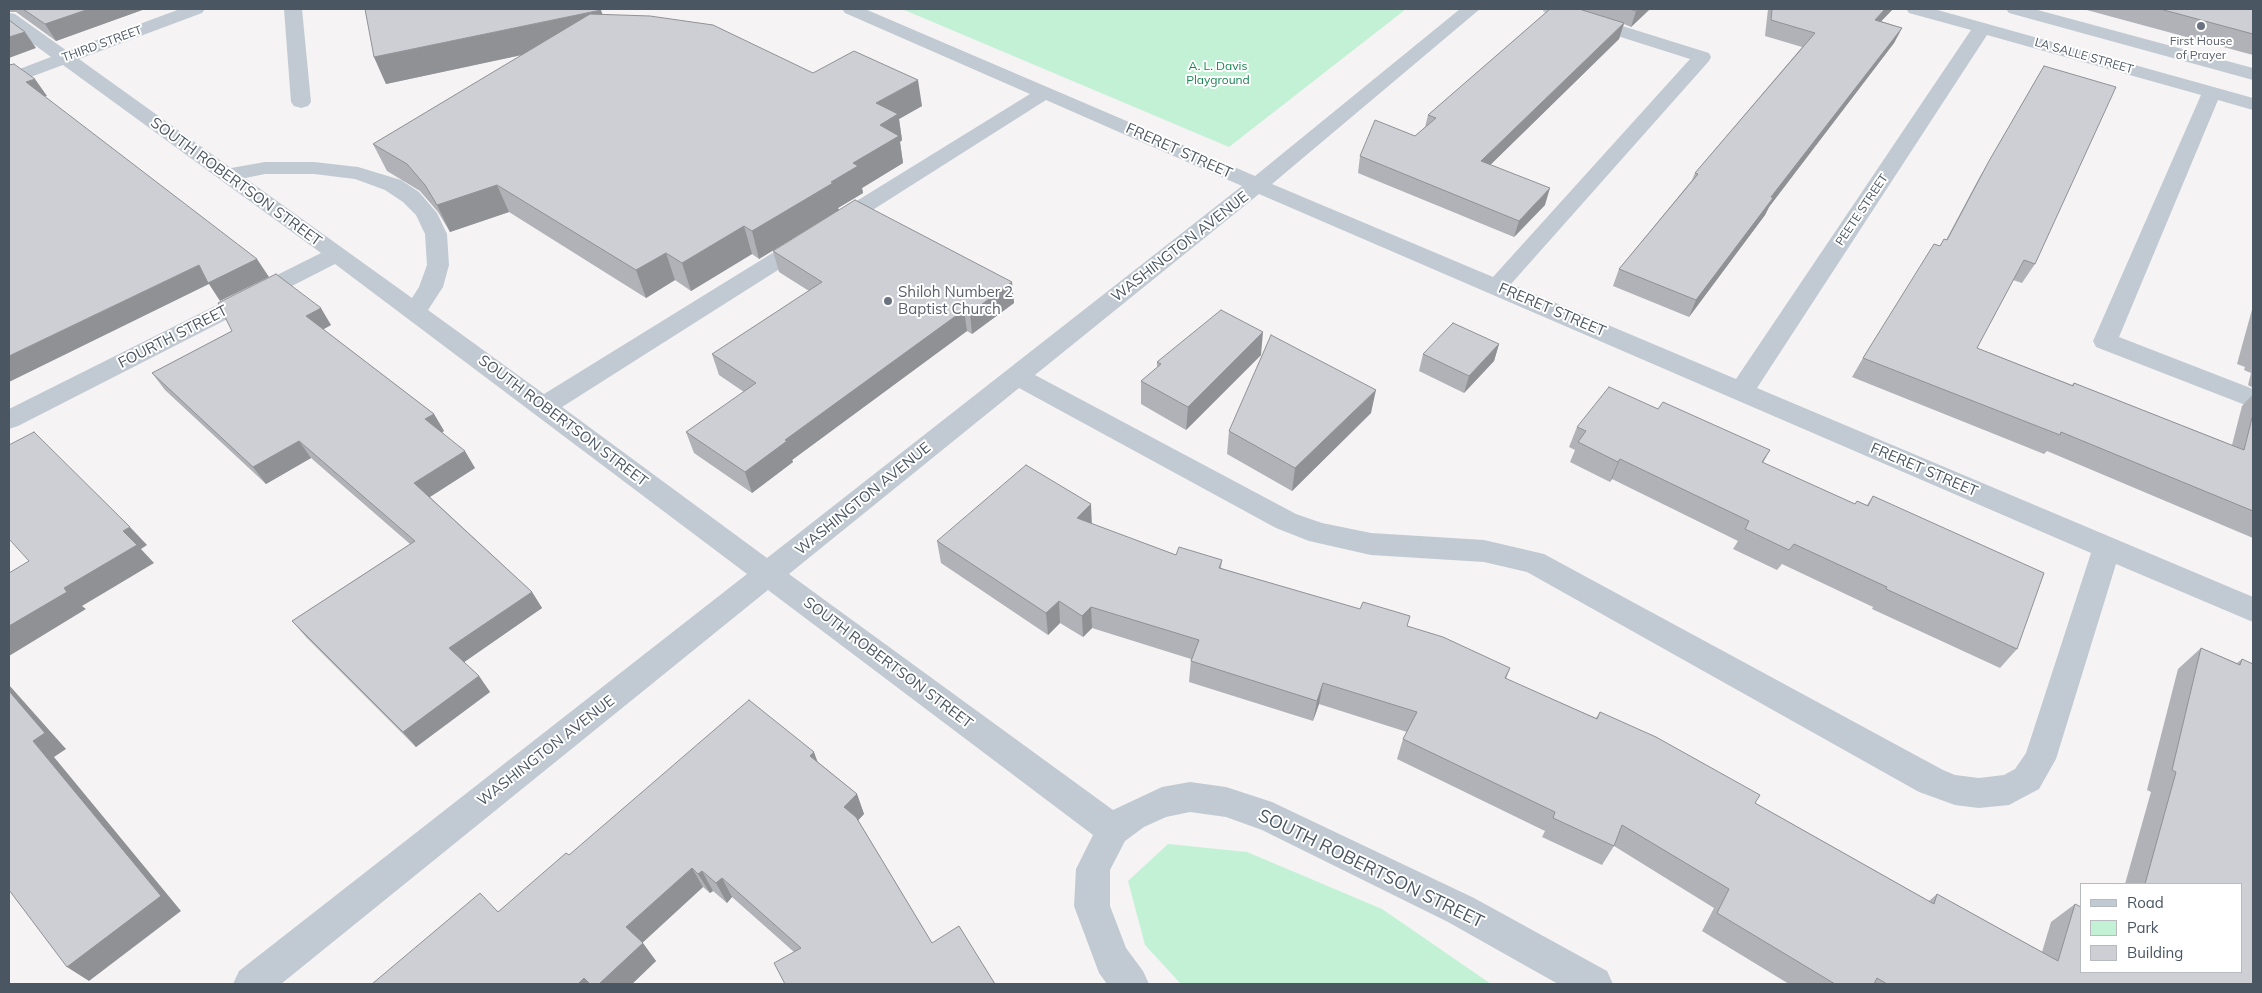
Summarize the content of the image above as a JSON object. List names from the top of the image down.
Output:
{
  "streets": {
    "street": [
      "THIRD STREET",
      "LA SALLE STREET",
      "FRERET STREET",
      "SOUTH ROBERTSON STREET",
      "PEETE STREET",
      "WASHINGTON AVENUE",
      "FOURTH STREET"
    ]
  },
  "crossings": [
    ["THIRD STREET", "SOUTH ROBERTSON STREET"],
    ["LA SALLE STREET", "PEETE STREET"],
    ["FRERET STREET", "PEETE STREET"],
    ["FRERET STREET", "WASHINGTON AVENUE"],
    ["SOUTH ROBERTSON STREET", "WASHINGTON AVENUE"],
    ["SOUTH ROBERTSON STREET", "FOURTH STREET"]
  ],
  "parks": ["A. L. Davis Playground"],
  "places": ["First House of Prayer", "Shiloh Number 2 Baptist Church"],
  "legend": ["Road", "Park", "Building"]
}
